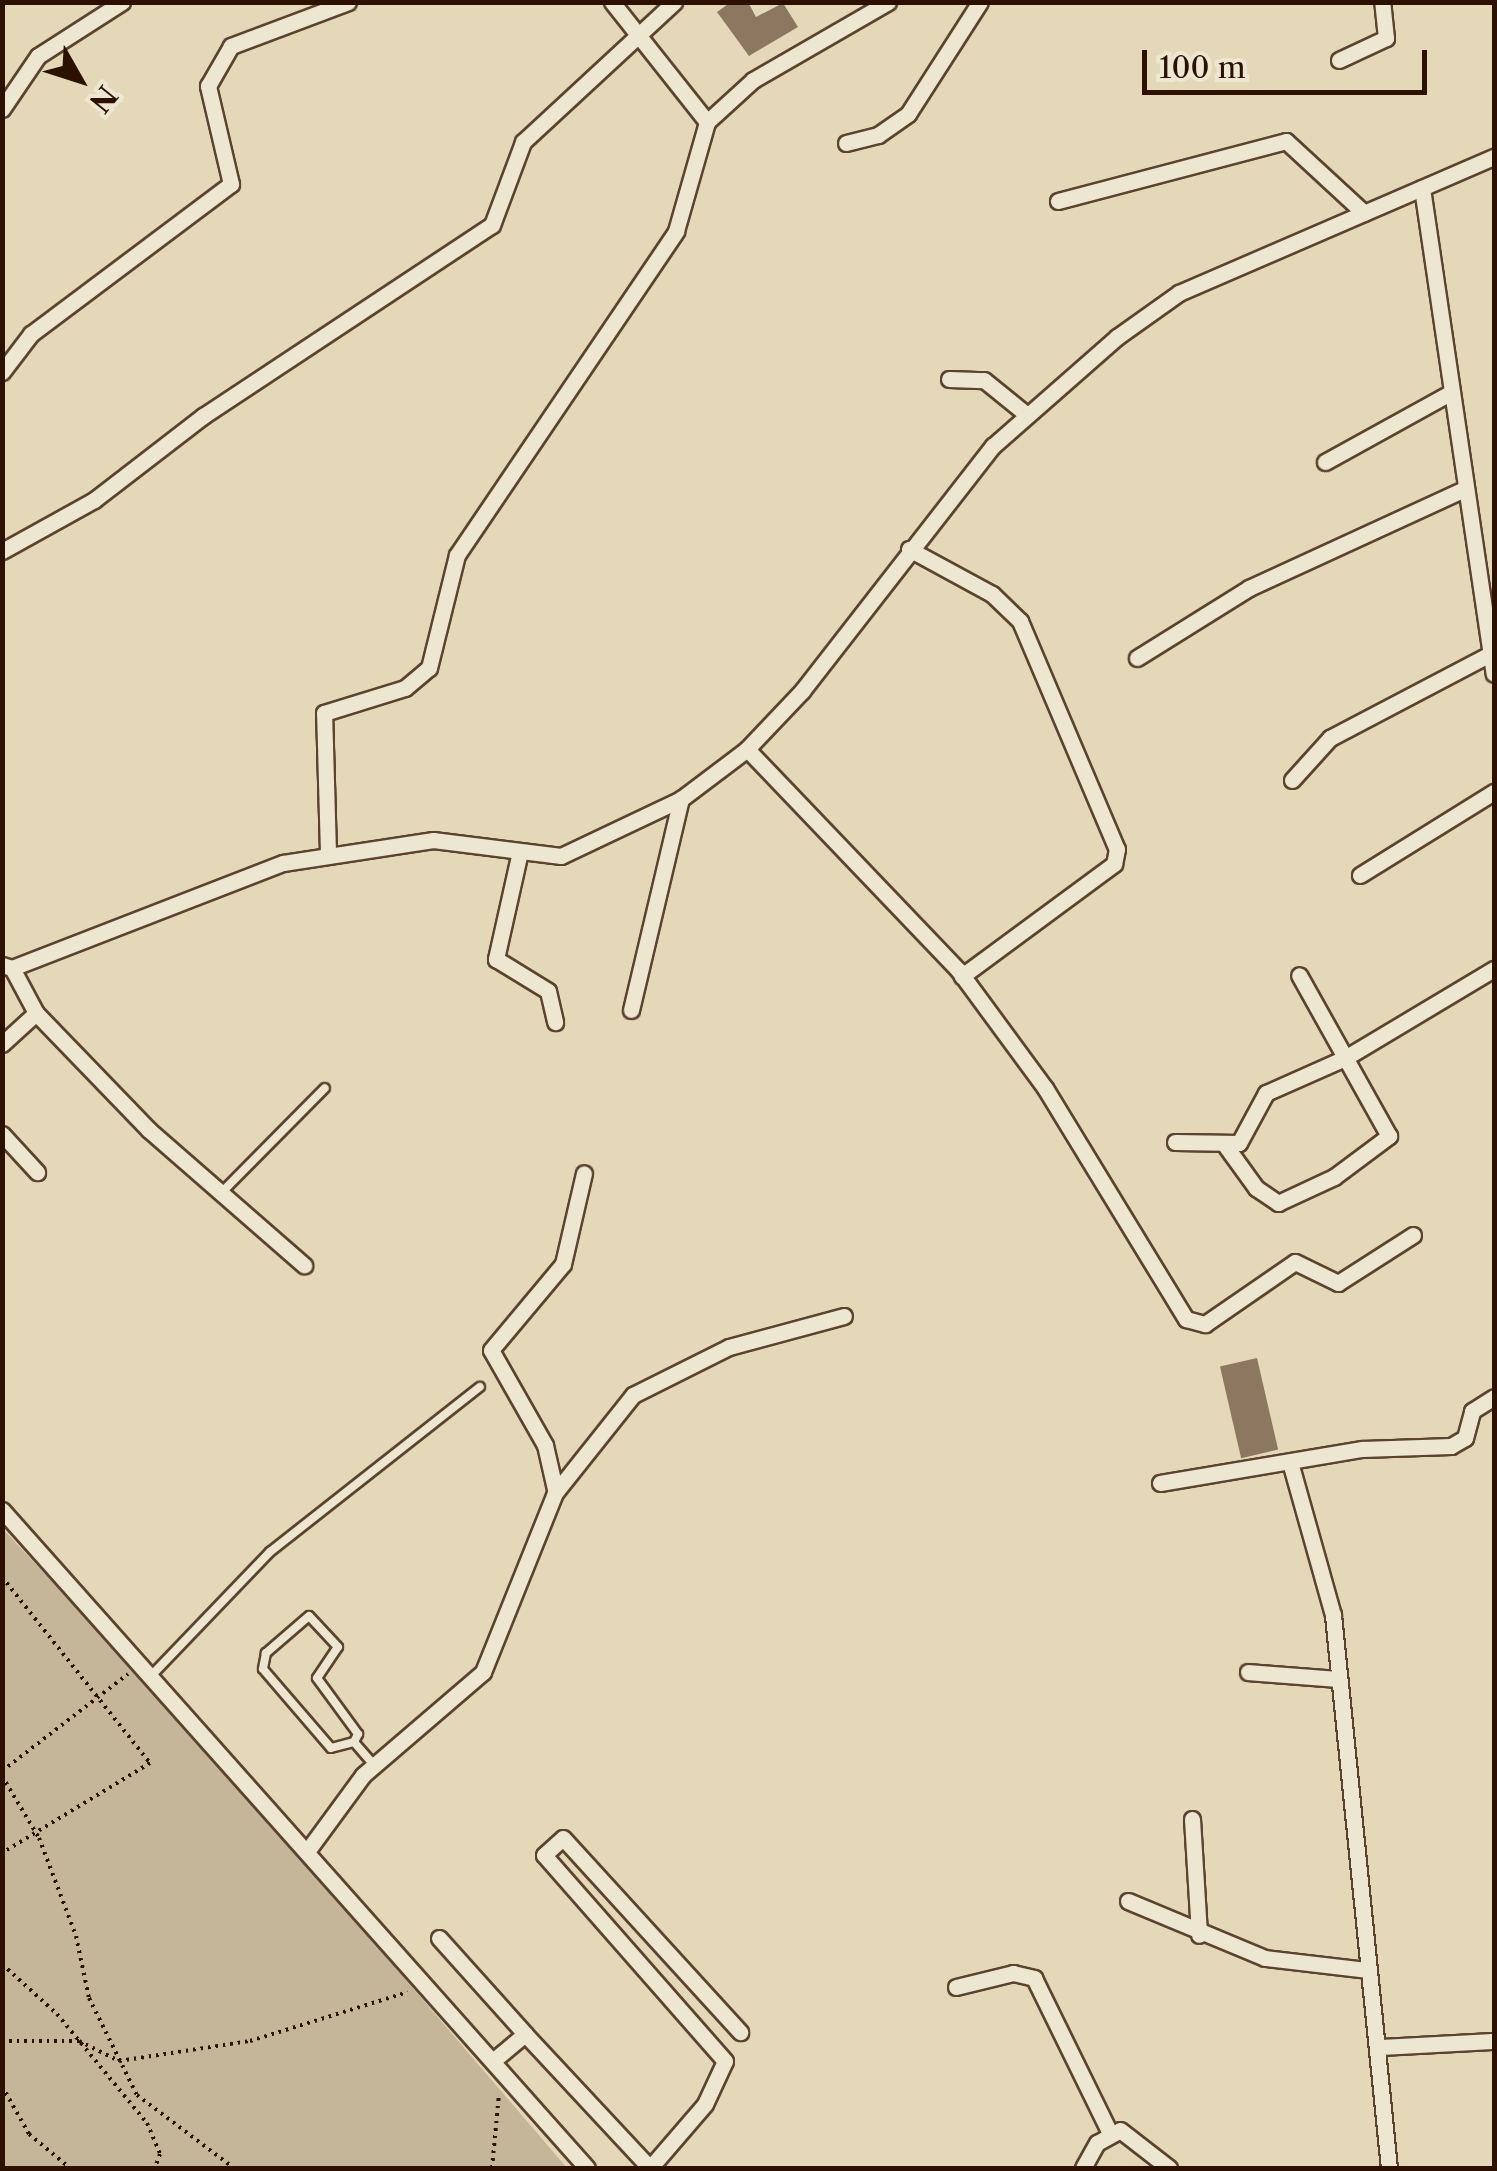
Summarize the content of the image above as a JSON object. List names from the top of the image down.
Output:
{
  "scale_bar": "100 m",
  "north": "bottom right"
}
